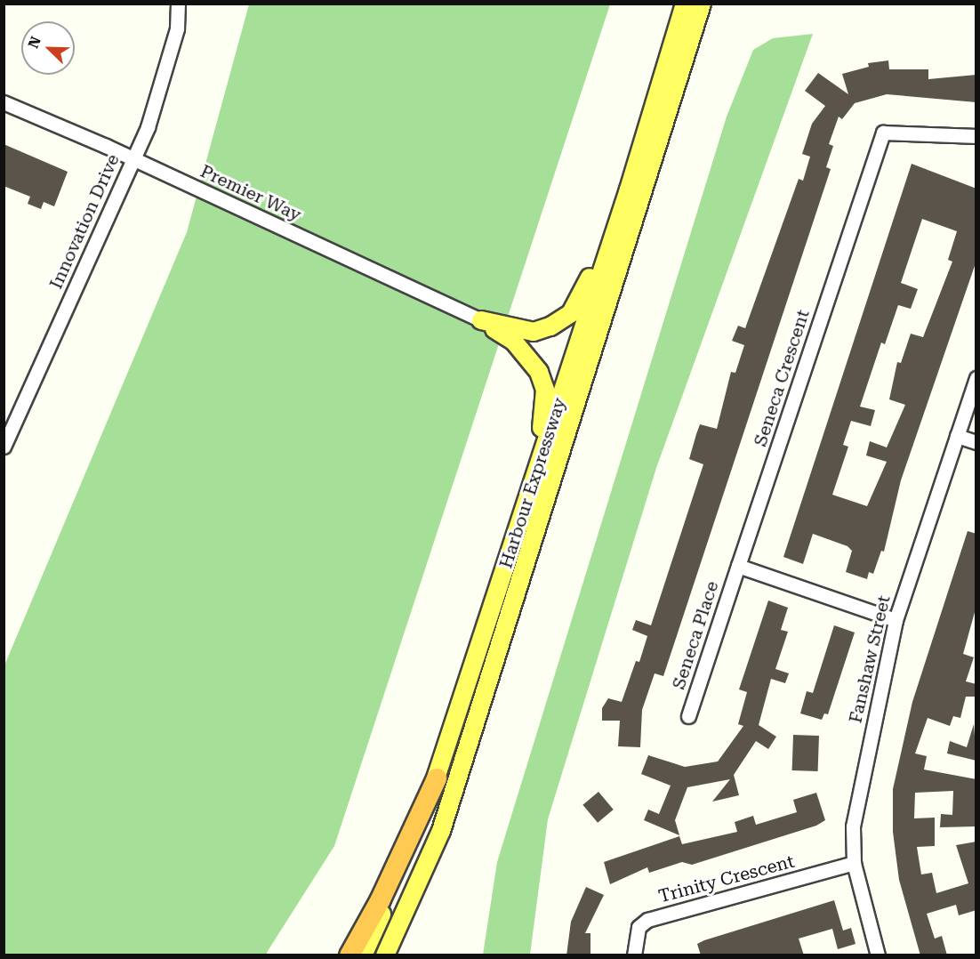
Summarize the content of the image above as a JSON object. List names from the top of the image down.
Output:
{
  "streets": {
    "main road": ["Harbour Expressway"],
    "street": [
      "Premier Way",
      "Innovation Drive",
      "Seneca Crescent",
      "Seneca Place",
      "Fanshaw Street",
      "Trinity Crescent"
    ]
  },
  "crossings": [
    ["Premier Way", "Innovation Drive"],
    ["Seneca Crescent", "Seneca Place"],
    ["Fanshaw Street", "Trinity Crescent"]
  ],
  "north": "top left"
}
